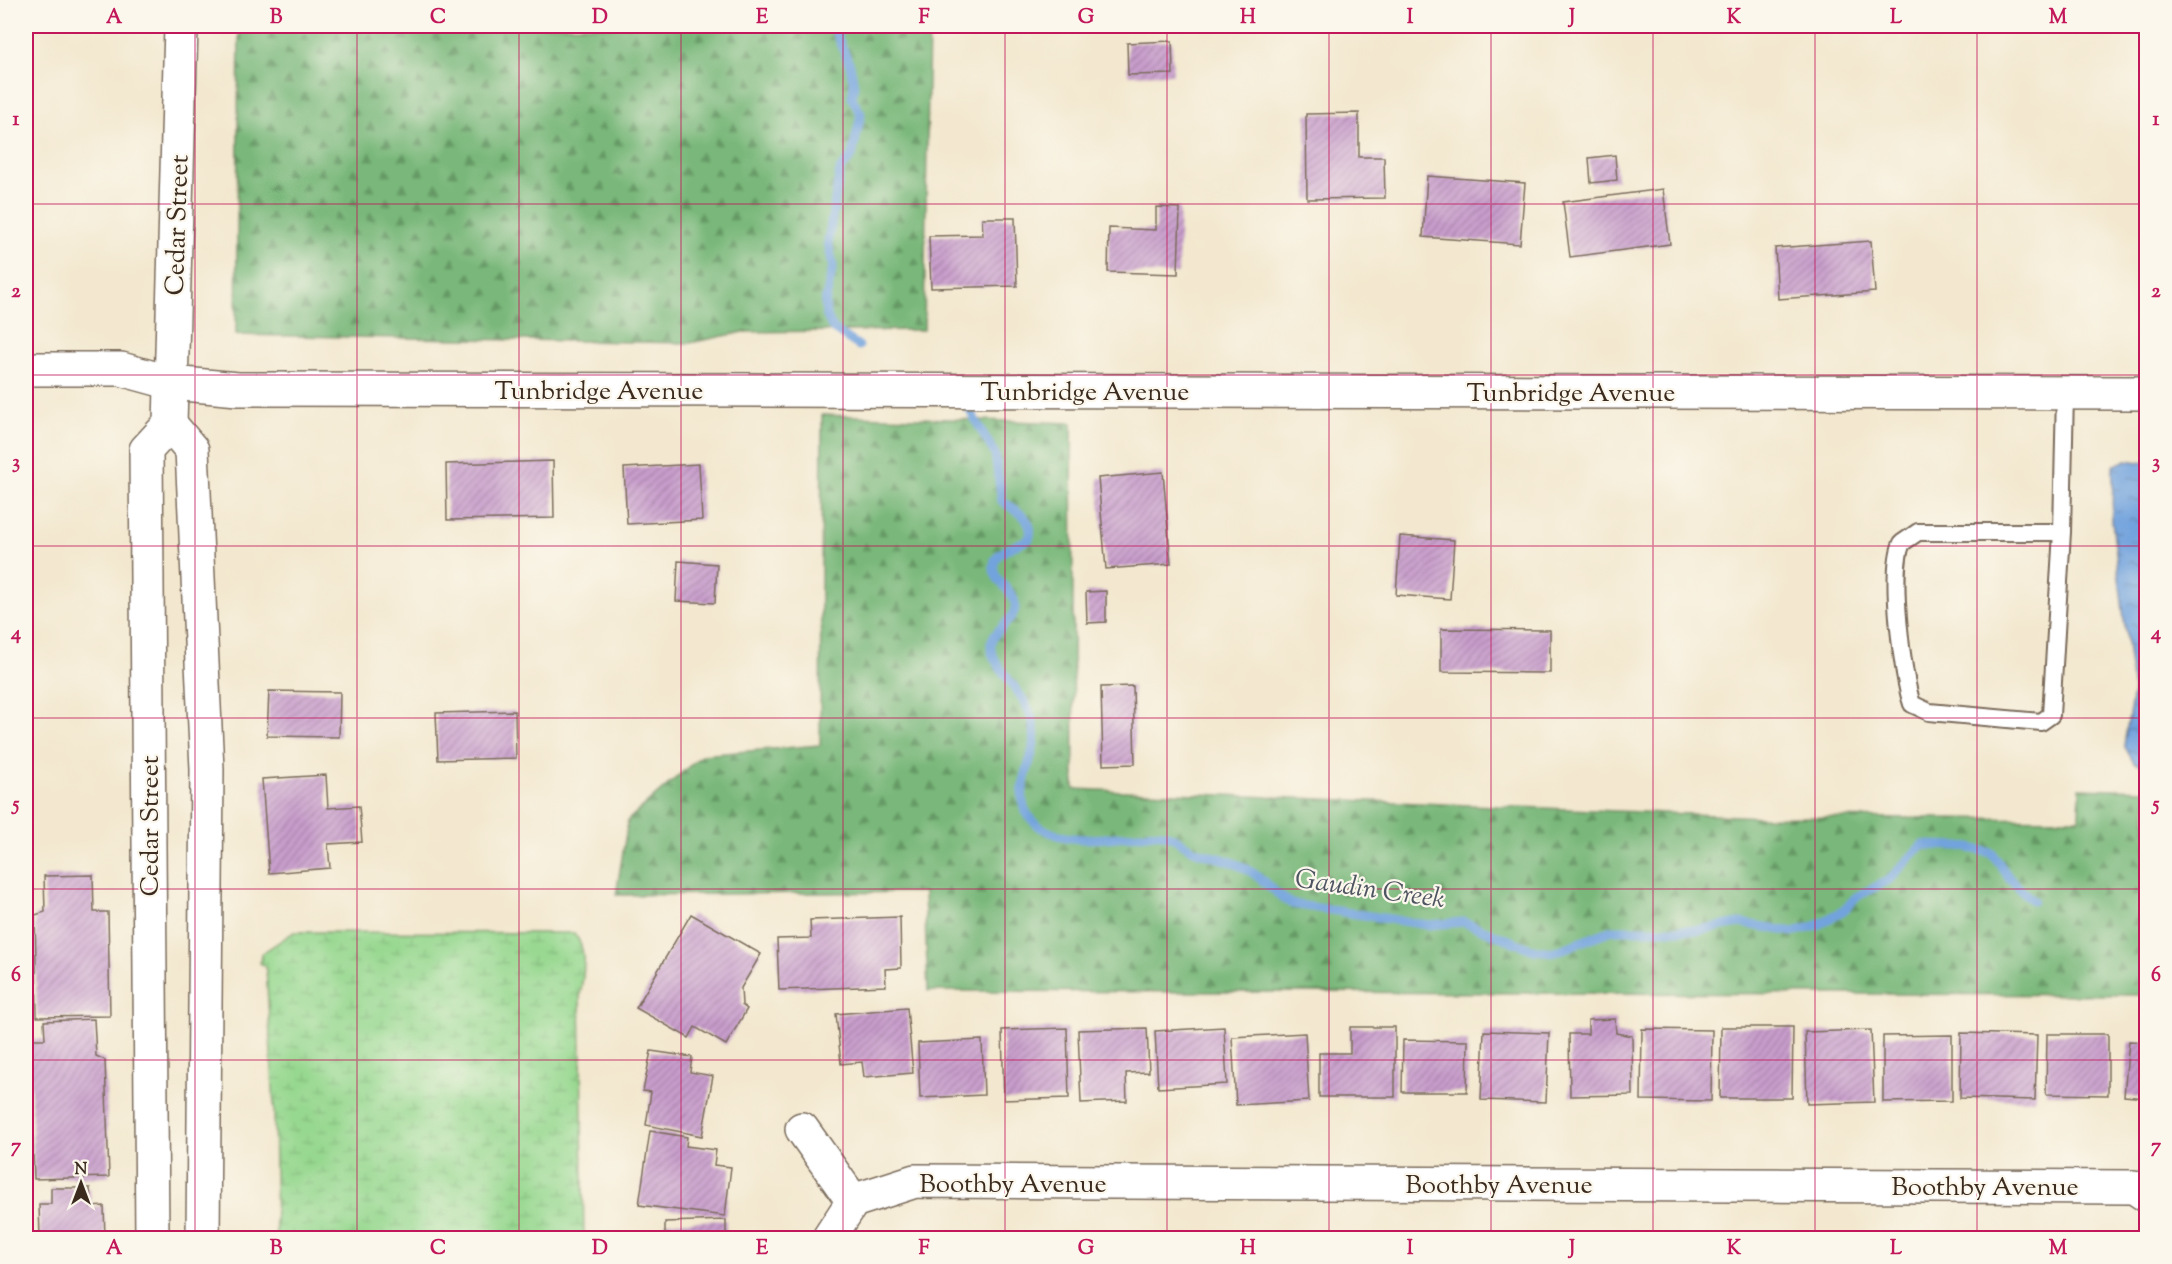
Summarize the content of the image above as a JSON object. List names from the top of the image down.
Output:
{
  "streets": {
    "street": ["Cedar Street", "Tunbridge Avenue", "Boothby Avenue"]
  },
  "crossings": [
    ["Cedar Street", "Tunbridge Avenue"]
  ],
  "water": ["Gaudin Creek"],
  "north": "top",
  "grid": {
    "columns": [
      "A",
      "B",
      "C",
      "D",
      "E",
      "F",
      "G",
      "H",
      "I",
      "J",
      "K",
      "L",
      "M"
    ],
    "rows": [
      "1",
      "2",
      "3",
      "4",
      "5",
      "6",
      "7"
    ]
  }
}
